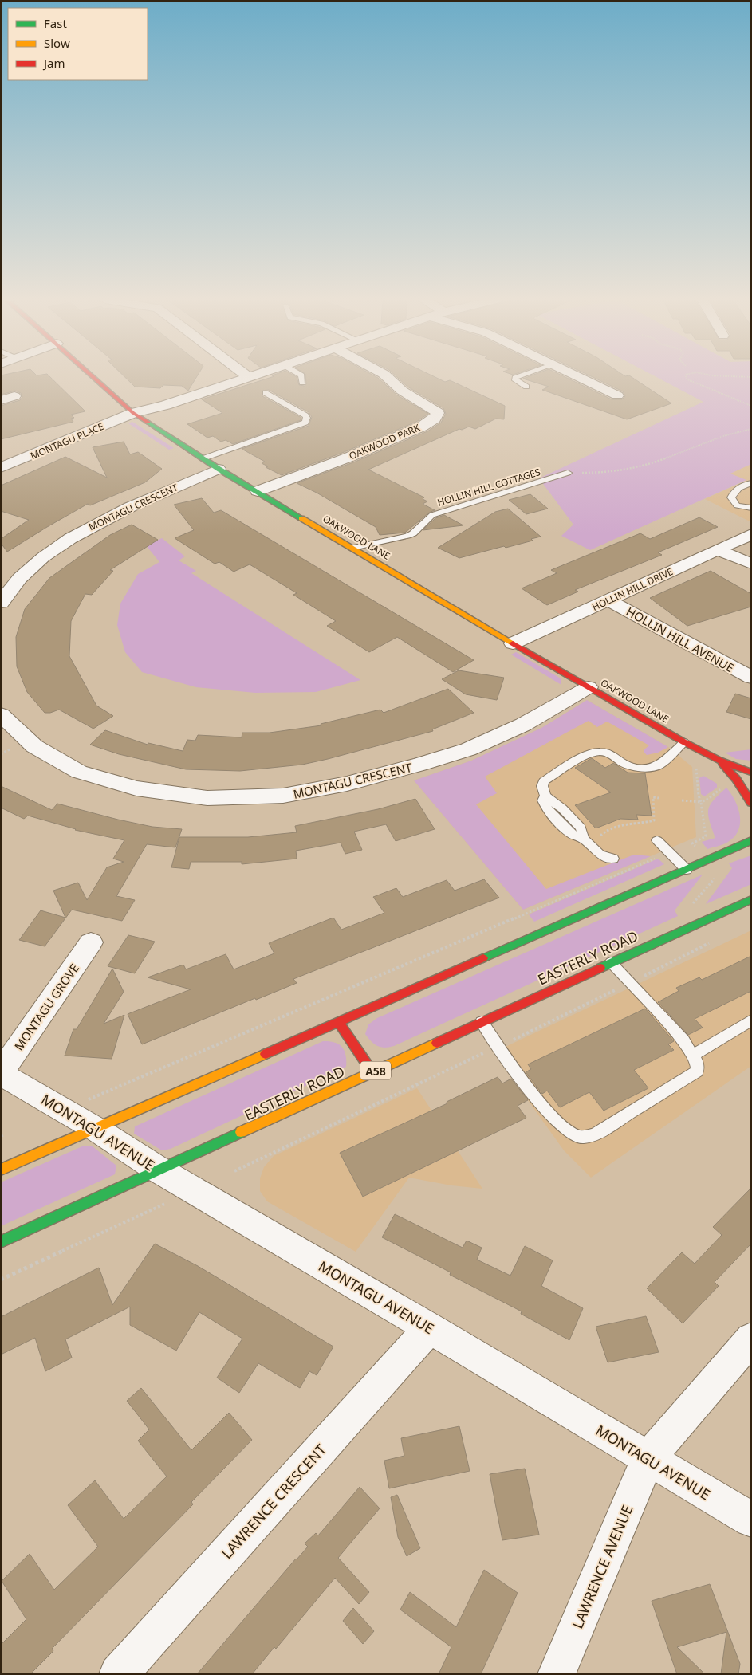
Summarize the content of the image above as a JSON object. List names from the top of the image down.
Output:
{
  "streets": {
    "street": [
      "MONTAGU PLACE",
      "OAKWOOD PARK",
      "MONTAGU CRESCENT",
      "OAKWOOD LANE",
      "HOLLIN HILL DRIVE",
      "HOLLIN HILL AVENUE",
      "EASTERLY ROAD",
      "MONTAGU GROVE",
      "A58",
      "MONTAGU AVENUE",
      "LAWRENCE CRESCENT",
      "LAWRENCE AVENUE"
    ],
    "lane": ["HOLLIN HILL COTTAGES"]
  },
  "crossings": [
    ["MONTAGU PLACE", "OAKWOOD LANE"],
    ["OAKWOOD PARK", "OAKWOOD LANE"],
    ["HOLLIN HILL COTTAGES", "OAKWOOD LANE"],
    ["MONTAGU CRESCENT", "OAKWOOD LANE"],
    ["OAKWOOD LANE", "HOLLIN HILL DRIVE"],
    ["HOLLIN HILL DRIVE", "HOLLIN HILL AVENUE"],
    ["EASTERLY ROAD", "MONTAGU AVENUE"],
    ["MONTAGU GROVE", "MONTAGU AVENUE"],
    ["MONTAGU AVENUE", "LAWRENCE CRESCENT"],
    ["MONTAGU AVENUE", "LAWRENCE AVENUE"]
  ],
  "legend": ["Fast", "Slow", "Jam"]
}
